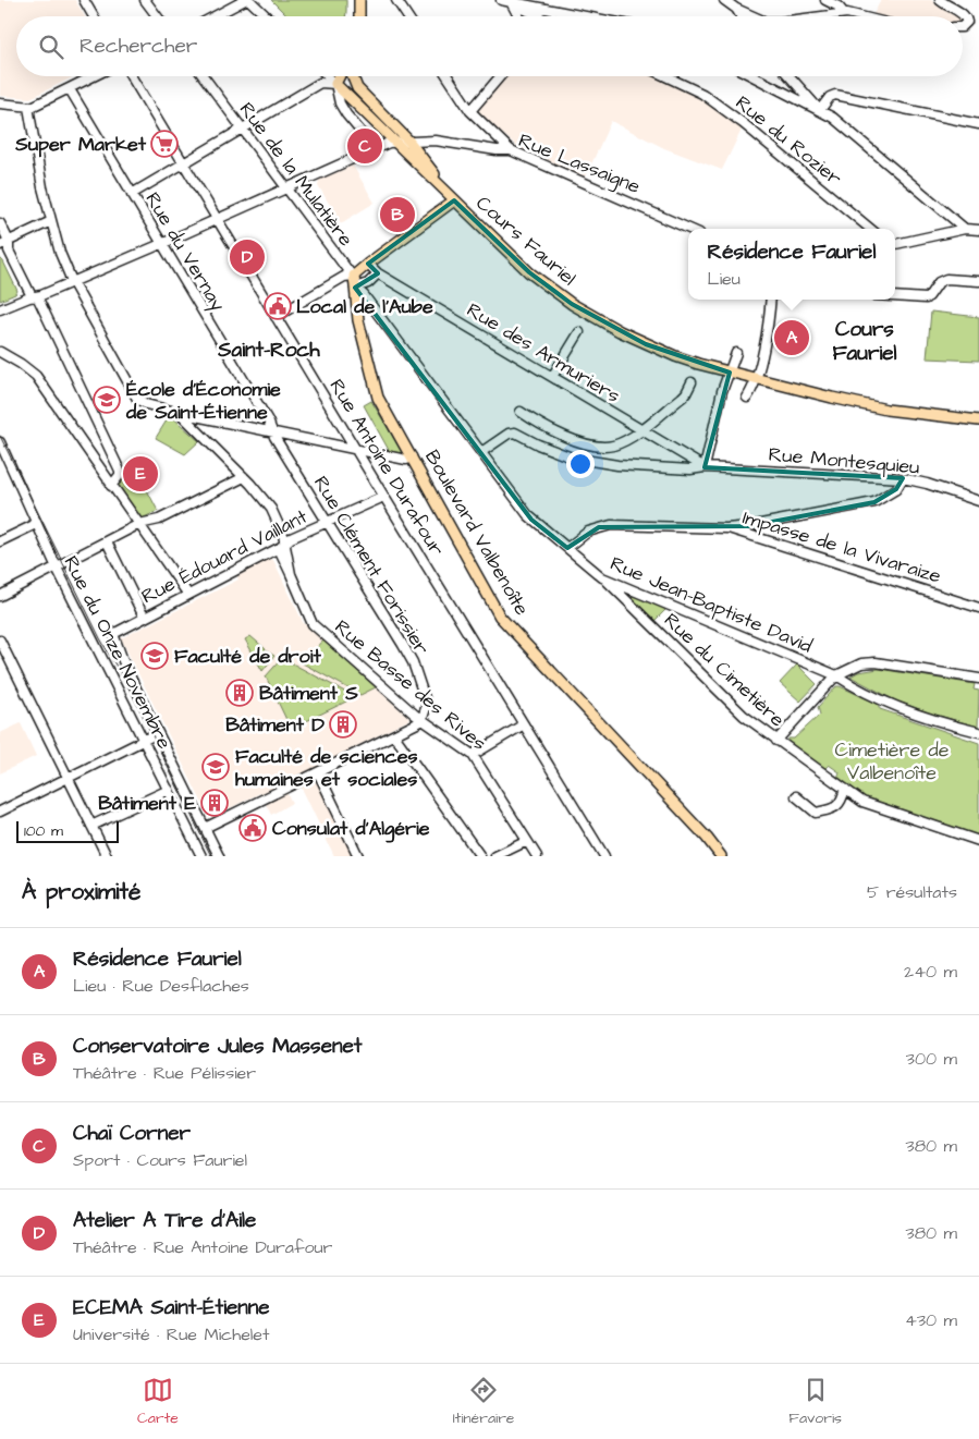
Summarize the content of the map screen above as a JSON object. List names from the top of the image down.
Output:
{
  "streets": {
    "main road": ["Cours Fauriel", "Boulevard Valbenoîte"],
    "street": [
      "Rue du Rozier",
      "Rue Lassaigne",
      "Rue de la Mulatière",
      "Rue du Vernay",
      "Rue des Armuriers",
      "Rue Montesquieu",
      "Rue Antoine Durafour",
      "Impasse de la Vivaraize",
      "Rue Édouard Vaillant",
      "Rue Clément Forissier",
      "Rue Jean-Baptiste David",
      "Rue du Onze Novembre",
      "Rue du Cimetière",
      "Rue Basse des Rives"
    ]
  },
  "crossings": [
    ["Rue Lassaigne", "Cours Fauriel"],
    ["Rue de la Mulatière", "Boulevard Valbenoîte"],
    ["Rue du Vernay", "Rue Clément Forissier"],
    ["Rue des Armuriers", "Rue Montesquieu"],
    ["Rue Montesquieu", "Rue Jean-Baptiste David"],
    ["Rue Antoine Durafour", "Rue Édouard Vaillant"],
    ["Boulevard Valbenoîte", "Rue Jean-Baptiste David"],
    ["Rue Édouard Vaillant", "Rue Clément Forissier"],
    ["Rue Édouard Vaillant", "Rue du Onze Novembre"],
    ["Rue Édouard Vaillant", "Rue Basse des Rives"],
    ["Rue Clément Forissier", "Rue Basse des Rives"],
    ["Rue Jean-Baptiste David", "Rue du Cimetière"]
  ],
  "districts": ["Cours Fauriel", "Saint-Roch"],
  "parks": ["Cimetière de Valbenoîte"],
  "places": {
    "supermarket": ["Super Market"],
    "public building": ["Local de l'Aube", "Consulat d'Algérie"],
    "school or university": ["École d’Économie de Saint-Étienne", "Faculté de droit", "Faculté de sciences humaines et sociales"],
    "building": ["Bâtiment S", "Bâtiment D", "Bâtiment E"]
  },
  "scale_bar": "100 m",
  "page": {
    "search": "Rechercher",
    "pins": [
      "C",
      "B",
      "D",
      "A",
      "E"
    ],
    "popup": ["Résidence Fauriel", "Lieu"],
    "scale": "100 m",
    "heading": ["À proximité", "5 résultats"],
    "list": [
      {
        "mark": "A",
        "name": "Résidence Fauriel",
        "note": "Lieu · Rue Desflaches",
        "value": "240 m"
      },
      {
        "mark": "B",
        "name": "Conservatoire Jules Massenet",
        "note": "Théâtre · Rue Pélissier",
        "value": "300 m"
      },
      {
        "mark": "C",
        "name": "Chaï Corner",
        "note": "Sport · Cours Fauriel",
        "value": "380 m"
      },
      {
        "mark": "D",
        "name": "Atelier A Tire d'Aile",
        "note": "Théâtre · Rue Antoine Durafour",
        "value": "380 m"
      },
      {
        "mark": "E",
        "name": "ECEMA Saint-Étienne",
        "note": "Université · Rue Michelet",
        "value": "430 m"
      }
    ],
    "nav": ["Carte", "Itinéraire", "Favoris"]
  }
}
